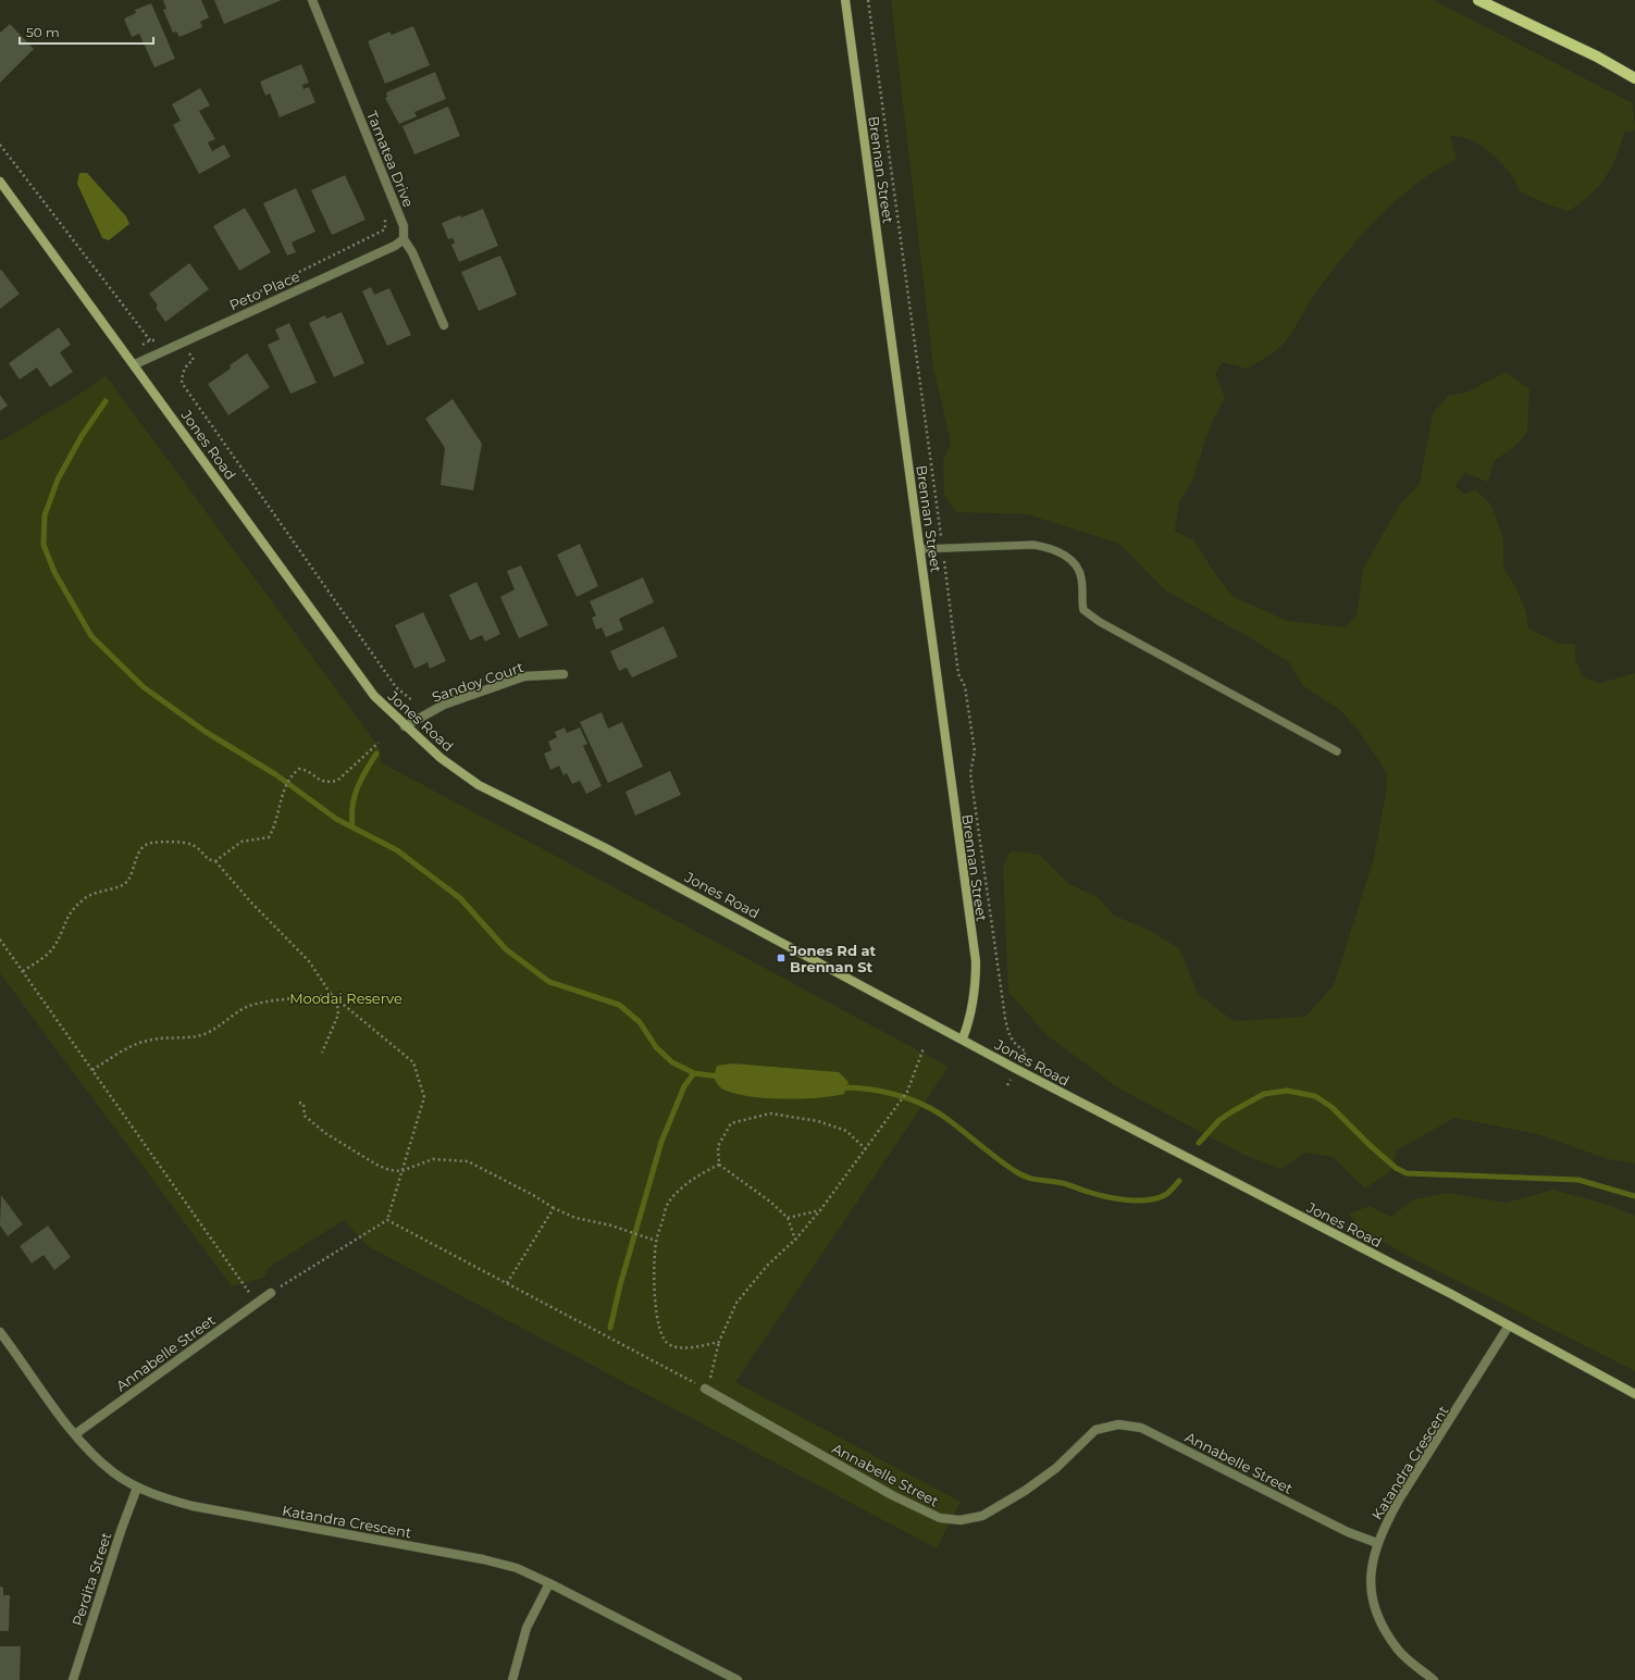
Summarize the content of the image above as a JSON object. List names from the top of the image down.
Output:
{
  "streets": {
    "street": [
      "Tamatea Drive",
      "Brennan Street",
      "Peto Place",
      "Jones Road",
      "Sandoy Court",
      "Annabelle Street",
      "Katandra Crescent",
      "Perdita Street"
    ]
  },
  "crossings": [
    ["Tamatea Drive", "Peto Place"],
    ["Brennan Street", "Jones Road"],
    ["Peto Place", "Jones Road"],
    ["Jones Road", "Sandoy Court"],
    ["Jones Road", "Katandra Crescent"],
    ["Annabelle Street", "Katandra Crescent"],
    ["Katandra Crescent", "Perdita Street"]
  ],
  "parks": ["Moodai Reserve"],
  "places": {
    "transit": ["Jones Rd at Brennan St"]
  },
  "scale_bar": "50 m"
}
